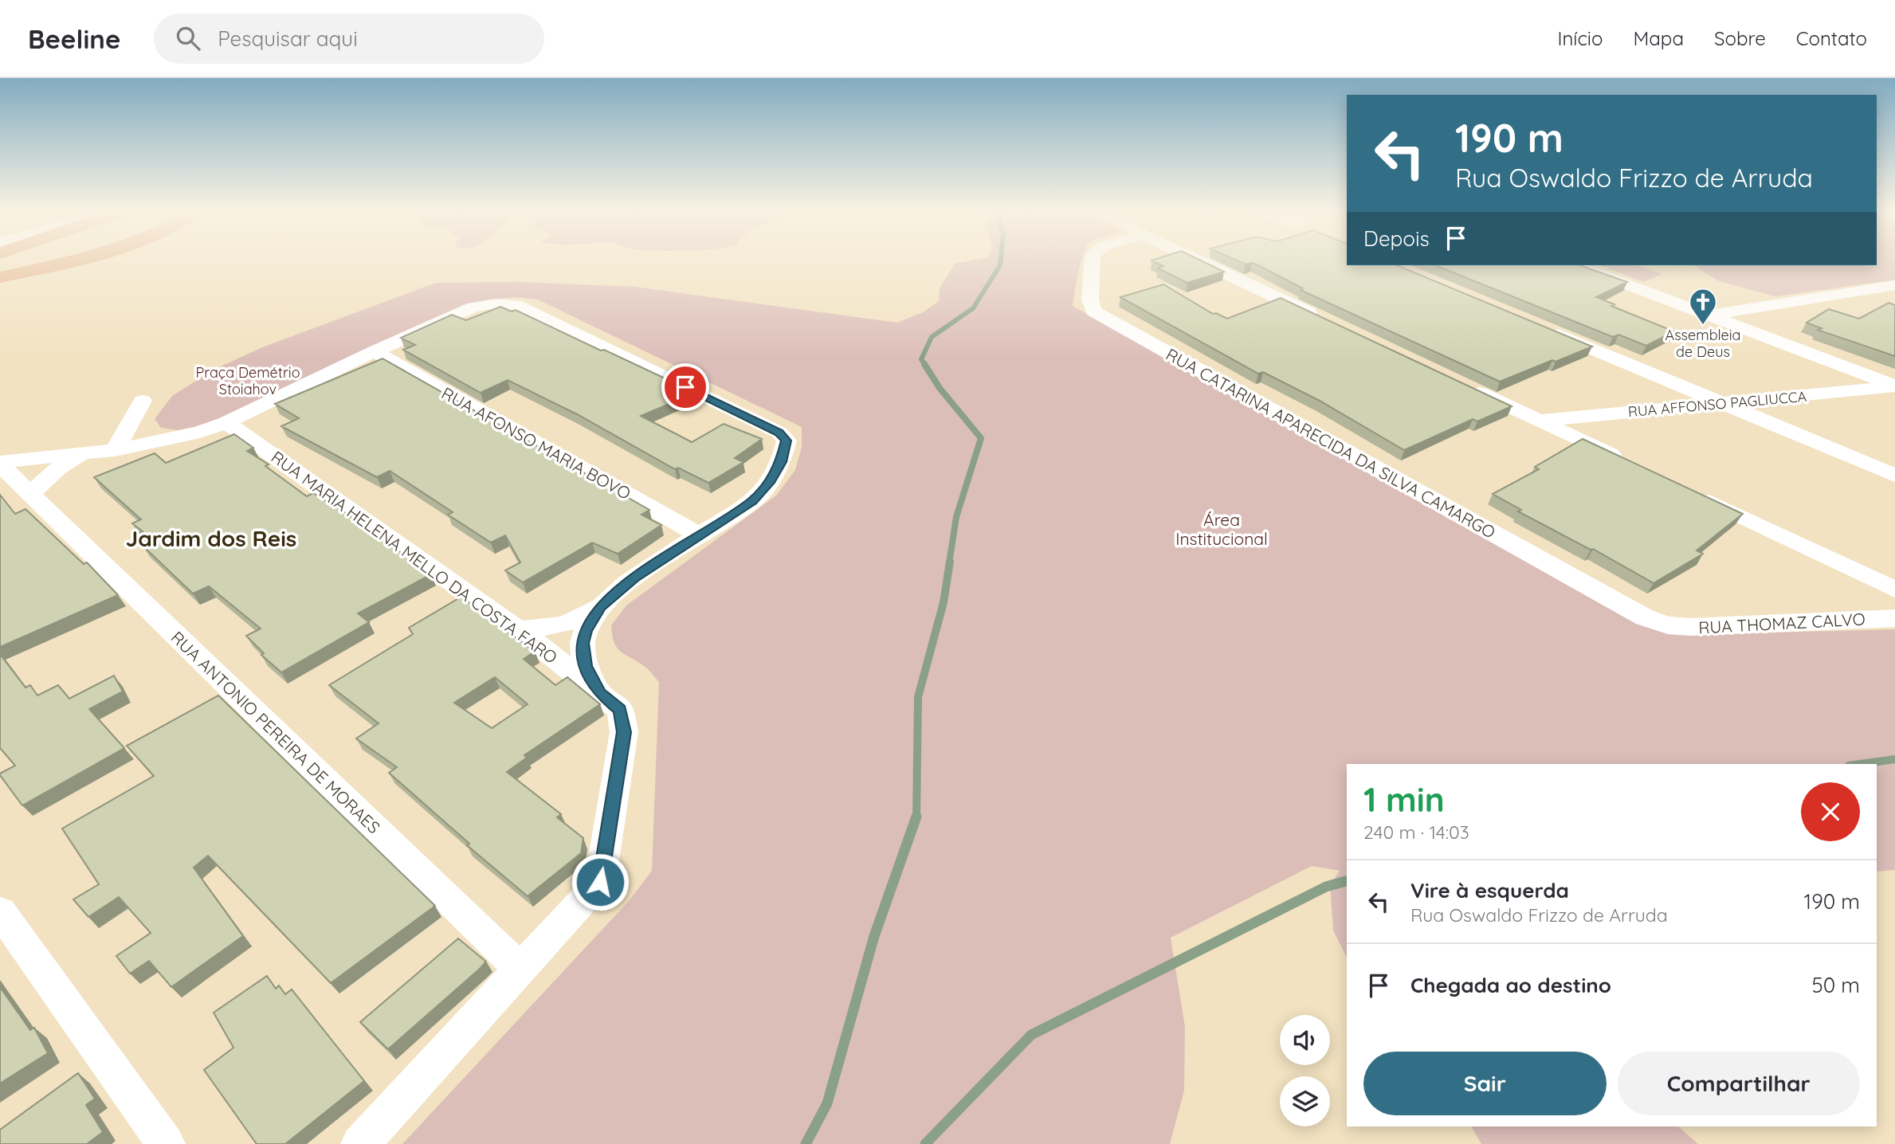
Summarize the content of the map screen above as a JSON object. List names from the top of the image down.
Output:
{
  "streets": {
    "street": [
      "RUA AFFONSO PAGLIUCCA",
      "RUA AFONSO MARIA BOVO",
      "RUA CATARINA APARECIDA DA SILVA CAMARGO",
      "RUA MARIA HELENA MELLO DA COSTA FARO",
      "RUA THOMAZ CALVO",
      "RUA ANTONIO PEREIRA DE MORAES"
    ]
  },
  "crossings": [
    ["RUA CATARINA APARECIDA DA SILVA CAMARGO", "RUA THOMAZ CALVO"]
  ],
  "districts": ["Jardim dos Reis"],
  "parks": ["Praça Demétrio Stoiahov", "Área Institucional"],
  "places": {
    "church": ["Assembleia de Deus"]
  },
  "page": {
    "header": "Beeline",
    "search": "Pesquisar aqui",
    "nav": [
      "Início",
      "Mapa",
      "Sobre",
      "Contato"
    ],
    "turn": ["190 m", "Rua Oswaldo Frizzo de Arruda"],
    "then": "Depois",
    "heading": ["1 min", "240 m · 14:03"],
    "list": [
      {
        "name": "Vire à esquerda",
        "note": "Rua Oswaldo Frizzo de Arruda",
        "value": "190 m"
      },
      {
        "name": "Chegada ao destino",
        "value": "50 m"
      }
    ],
    "buttons": ["Sair", "Compartilhar"]
  }
}
